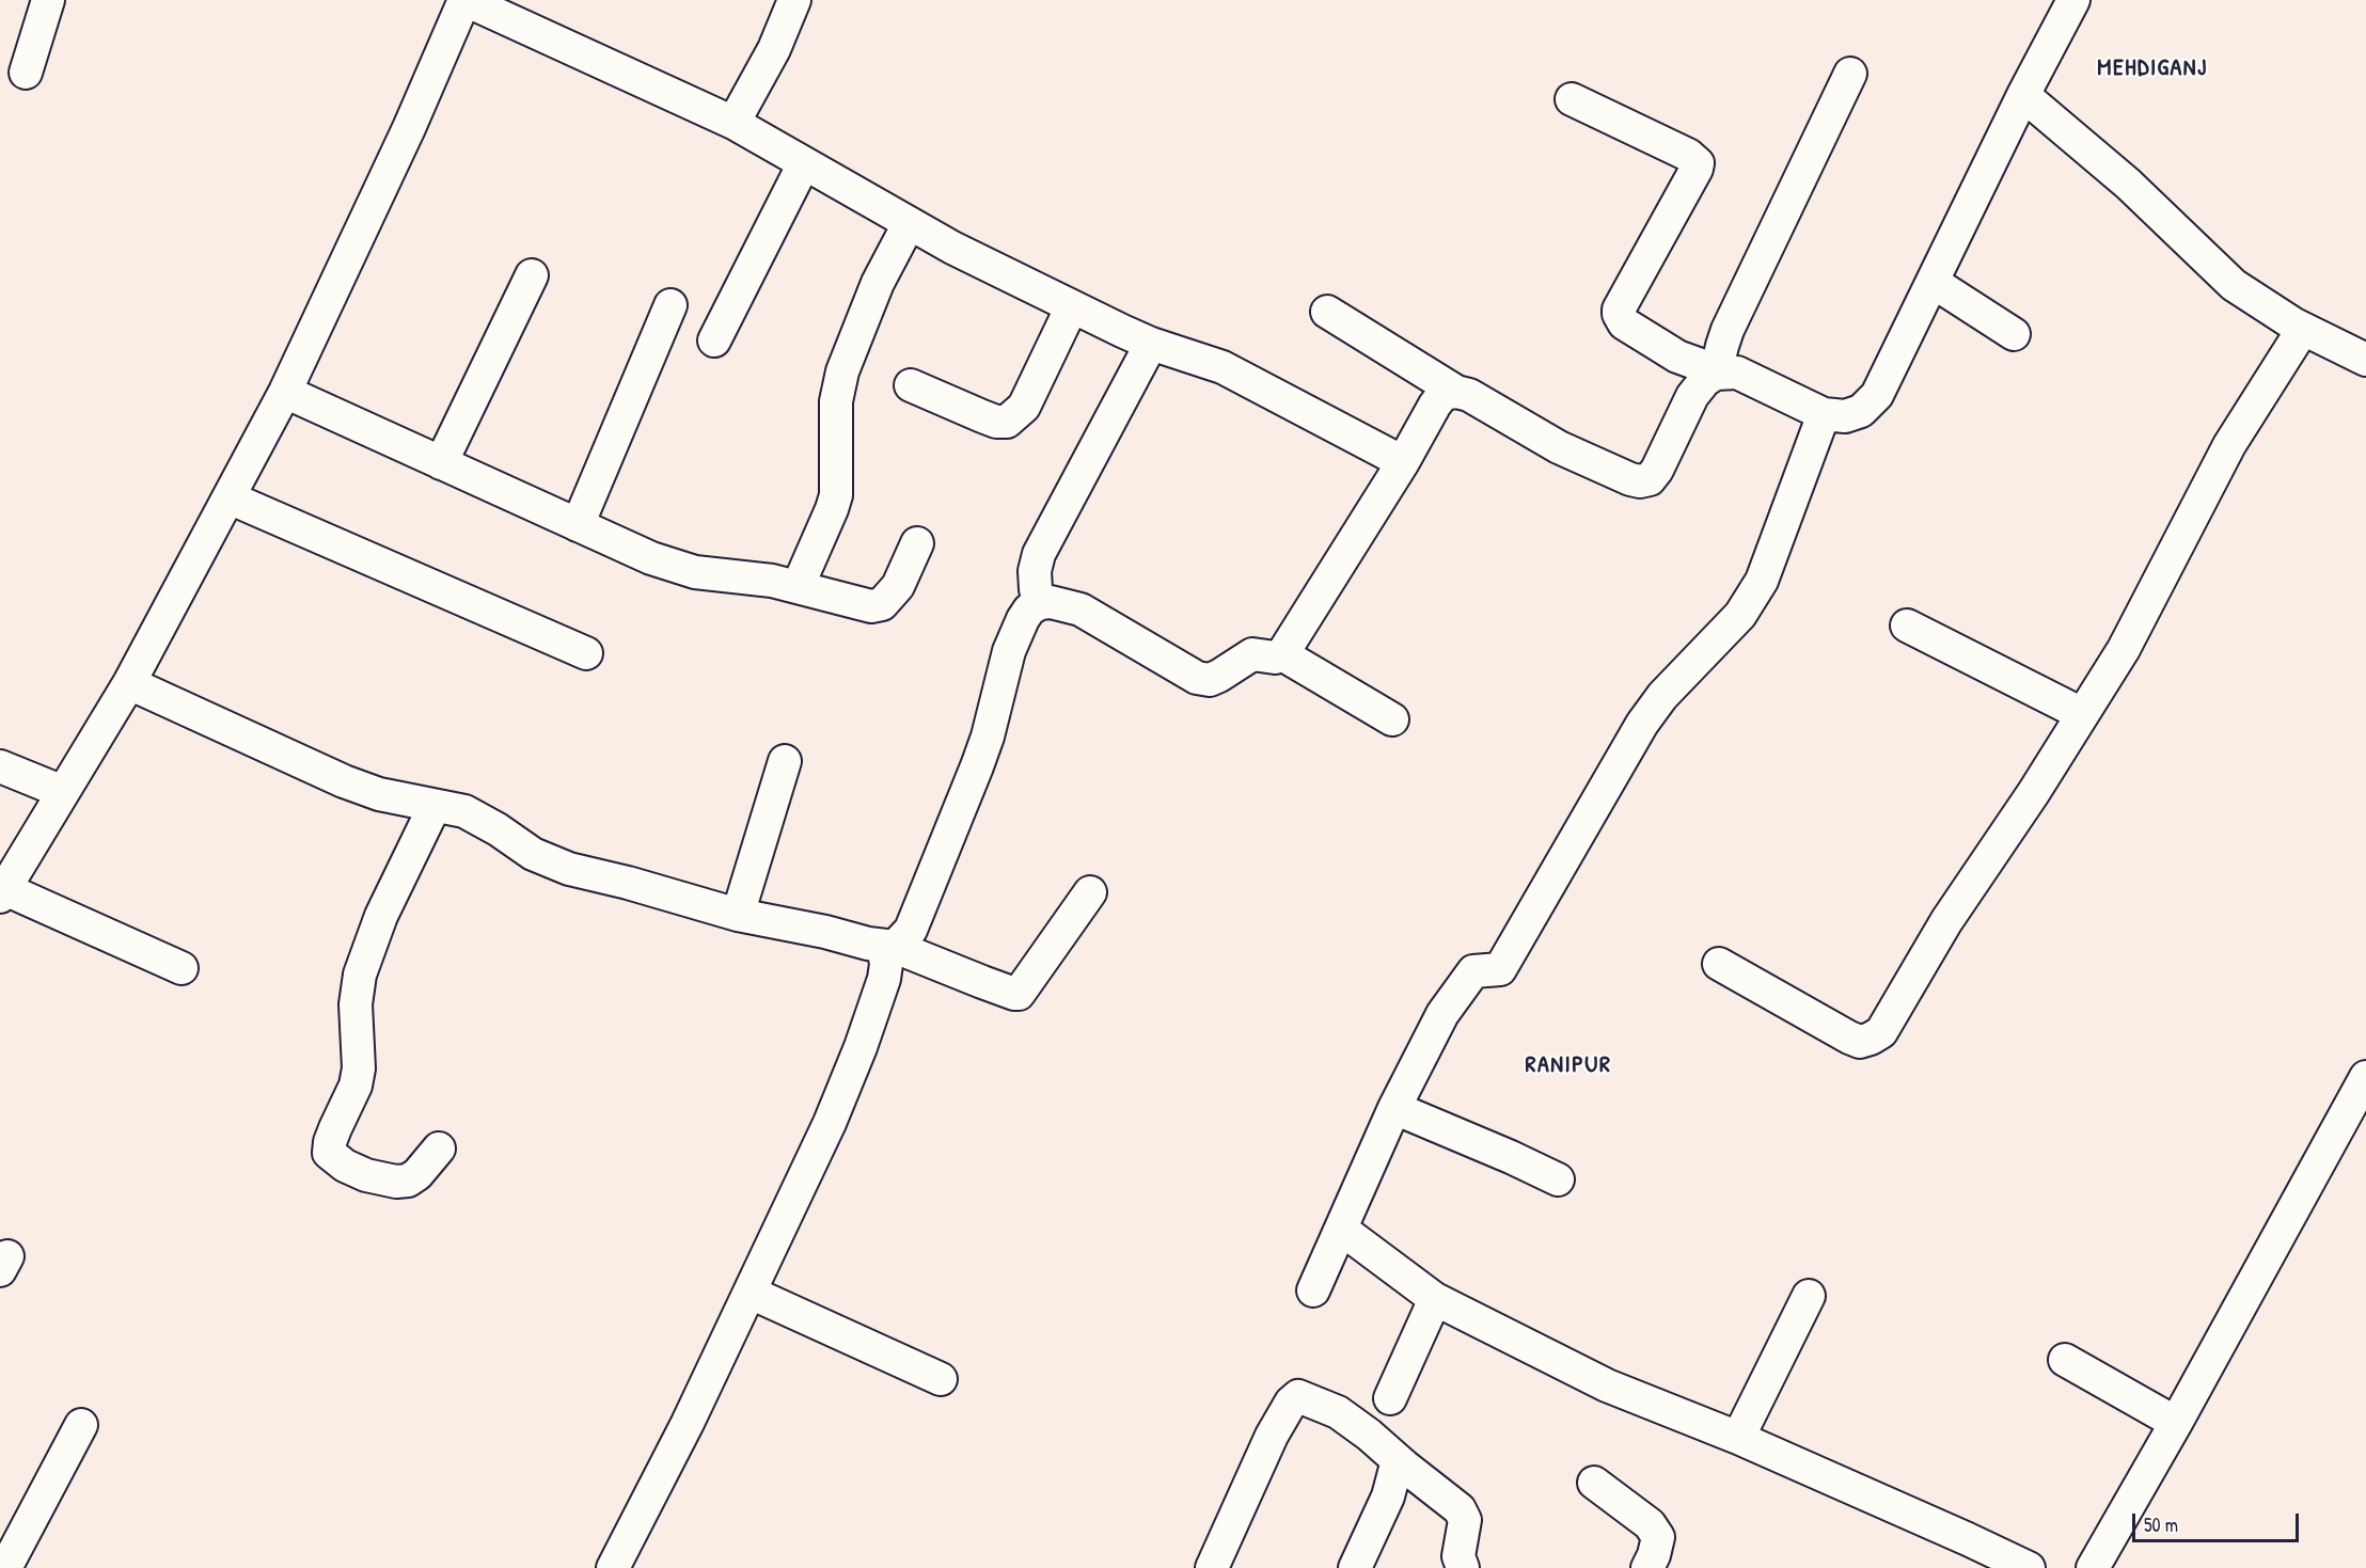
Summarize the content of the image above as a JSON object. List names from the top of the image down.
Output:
{
  "districts": ["MEHDIGANJ", "RANIPUR"],
  "scale_bar": "50 m"
}
